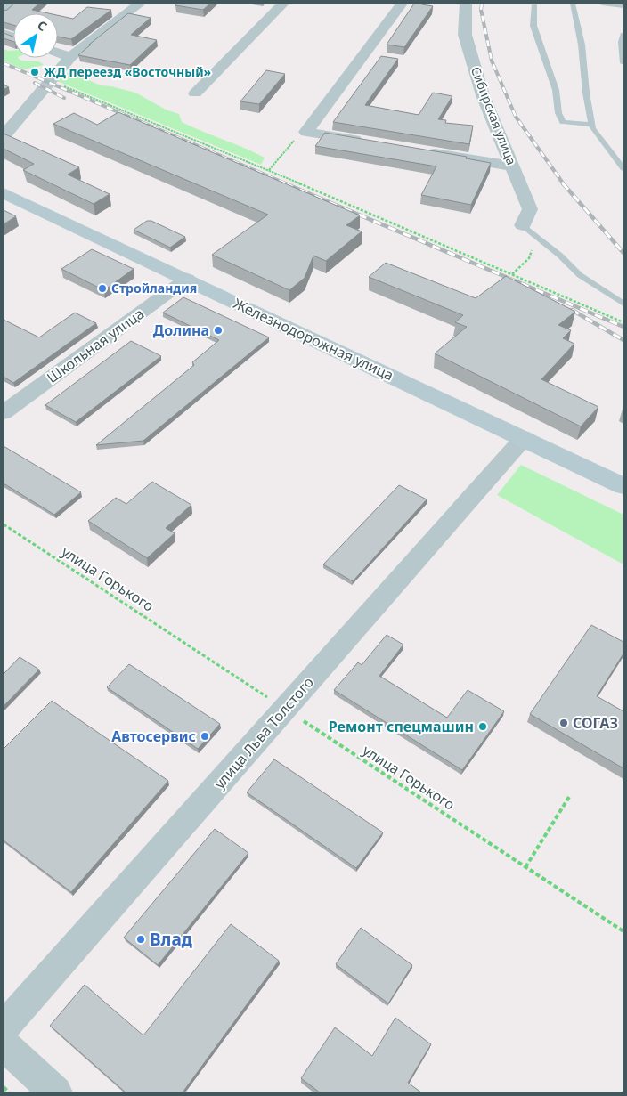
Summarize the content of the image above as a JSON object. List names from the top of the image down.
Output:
{
  "streets": {
    "main road": ["Железнодорожная улица"],
    "street": ["Сибирская улица", "Школьная улица", "улица Льва Толстого"],
    "path": ["улица Горького"]
  },
  "crossings": [
    ["Железнодорожная улица", "Школьная улица"],
    ["Железнодорожная улица", "улица Льва Толстого"],
    ["улица Горького", "улица Льва Толстого"]
  ],
  "places": [
    "ЖД переезд «Восточный»",
    "Стройландия",
    "Долина",
    "СОГАЗ",
    "Ремонт спецмашин",
    "Автосервис",
    "Влад"
  ],
  "north": "top right"
}
